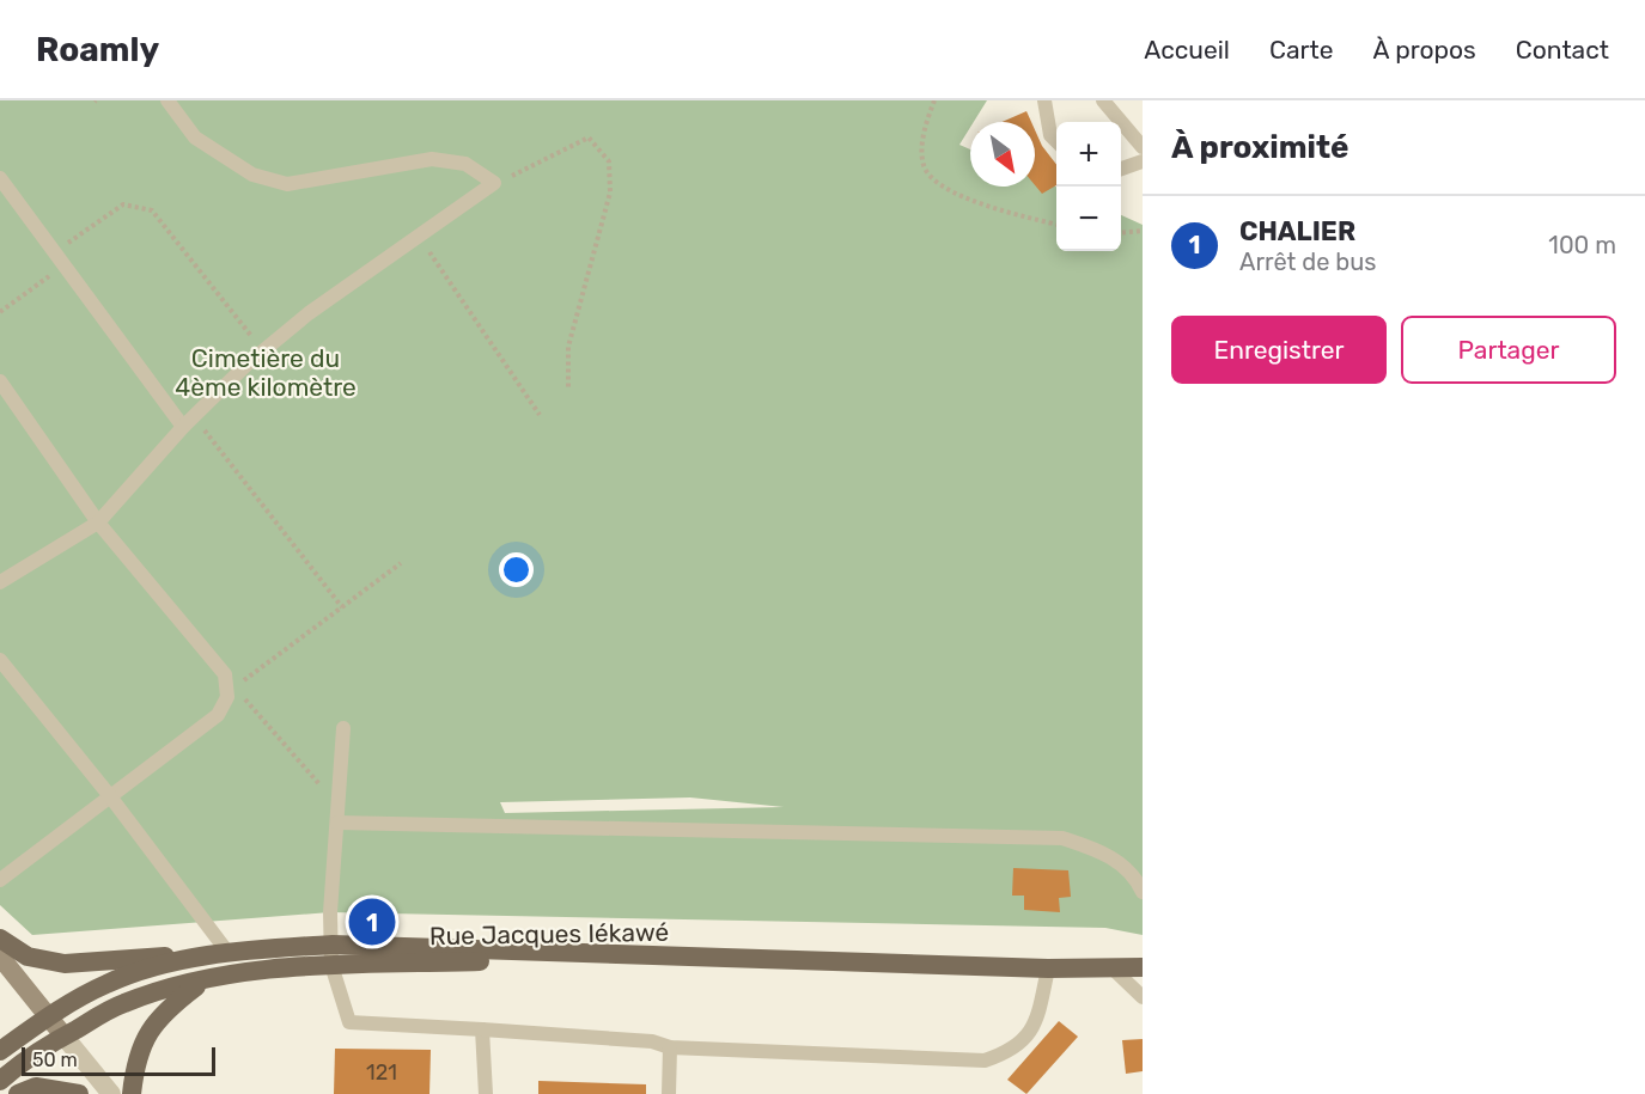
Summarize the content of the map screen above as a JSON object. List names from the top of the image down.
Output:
{
  "streets": {
    "main road": ["Rue Jacques Iékawé"]
  },
  "parks": ["Cimetière du 4ème kilomètre"],
  "house_numbers": ["121"],
  "scale_bar": "50 m",
  "north": "bottom right",
  "page": {
    "header": "Roamly",
    "nav": [
      "Accueil",
      "Carte",
      "À propos",
      "Contact"
    ],
    "heading": "À proximité",
    "map_buttons": ["+", "−"],
    "list": [
      {
        "mark": "1",
        "name": "CHALIER",
        "note": "Arrêt de bus",
        "value": "100 m"
      }
    ],
    "buttons": ["Enregistrer", "Partager"],
    "pins": "1",
    "scale": "50 m"
  }
}
